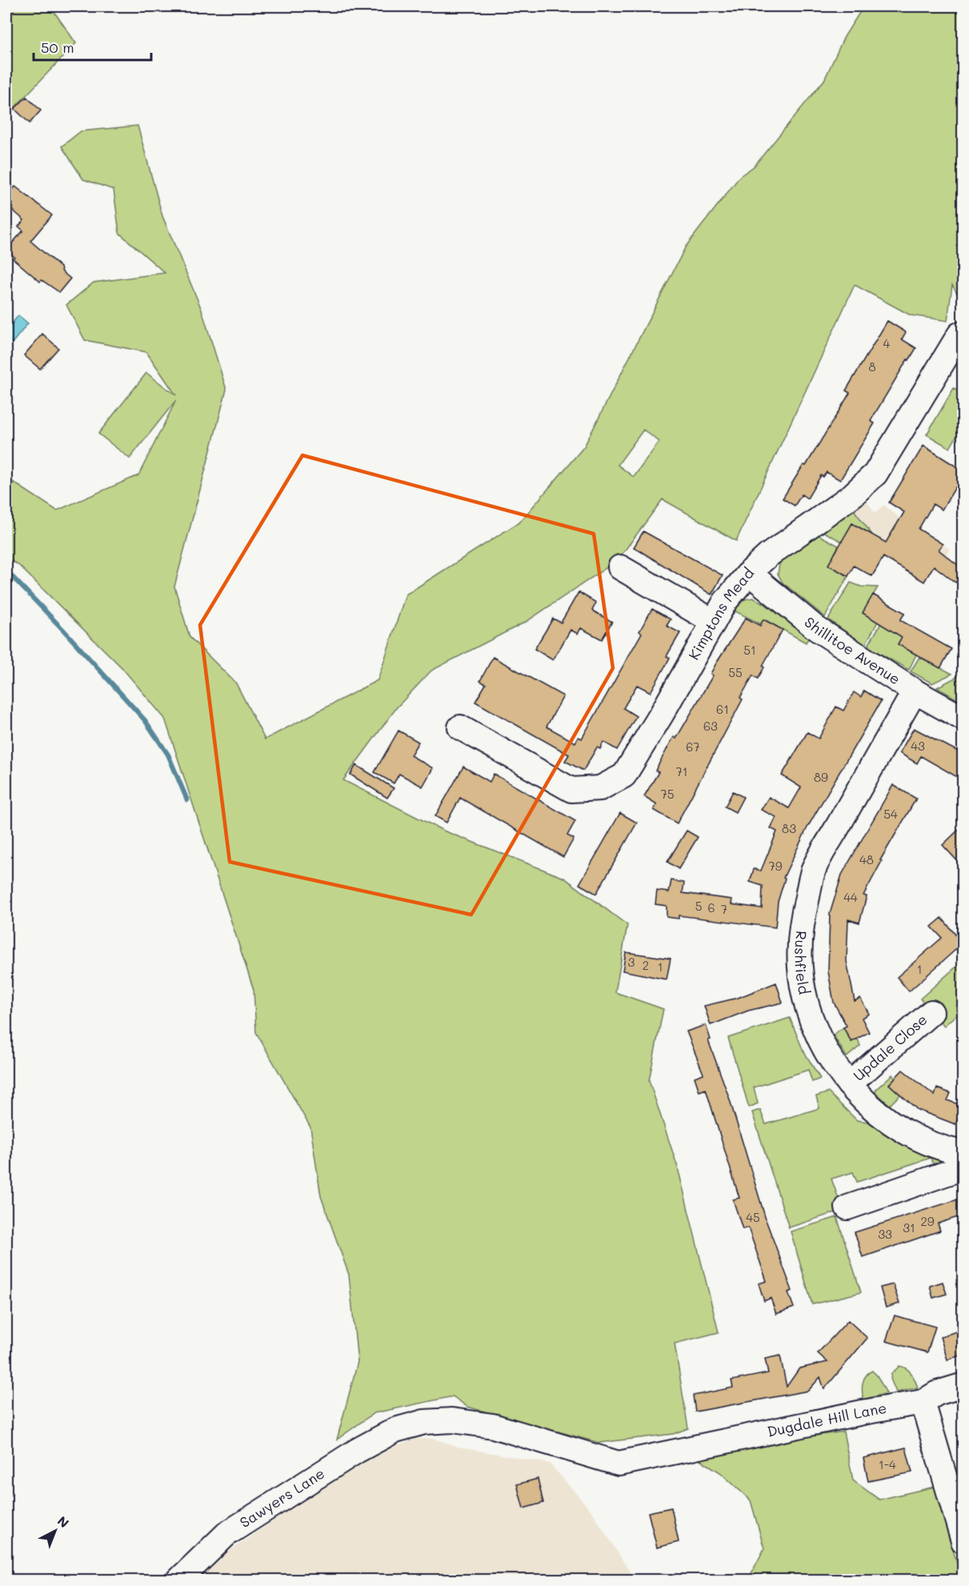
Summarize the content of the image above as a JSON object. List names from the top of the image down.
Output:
{
  "streets": {
    "street": [
      "Kimptons Mead",
      "Shillitoe Avenue",
      "Rushfield",
      "Updale Close",
      "Dugdale Hill Lane",
      "Sawyers Lane"
    ]
  },
  "crossings": [
    ["Kimptons Mead", "Shillitoe Avenue"],
    ["Shillitoe Avenue", "Rushfield"],
    ["Rushfield", "Updale Close"],
    ["Dugdale Hill Lane", "Sawyers Lane"]
  ],
  "house_numbers": [
    "4",
    "8",
    "51",
    "55",
    "61",
    "63",
    "43",
    "67",
    "71",
    "89",
    "75",
    "54",
    "83",
    "48",
    "79",
    "44",
    "5",
    "6",
    "7",
    "3",
    "2",
    "1",
    "1",
    "45",
    "29",
    "31",
    "33",
    "1-4"
  ],
  "scale_bar": "50 m",
  "north": "top right"
}
